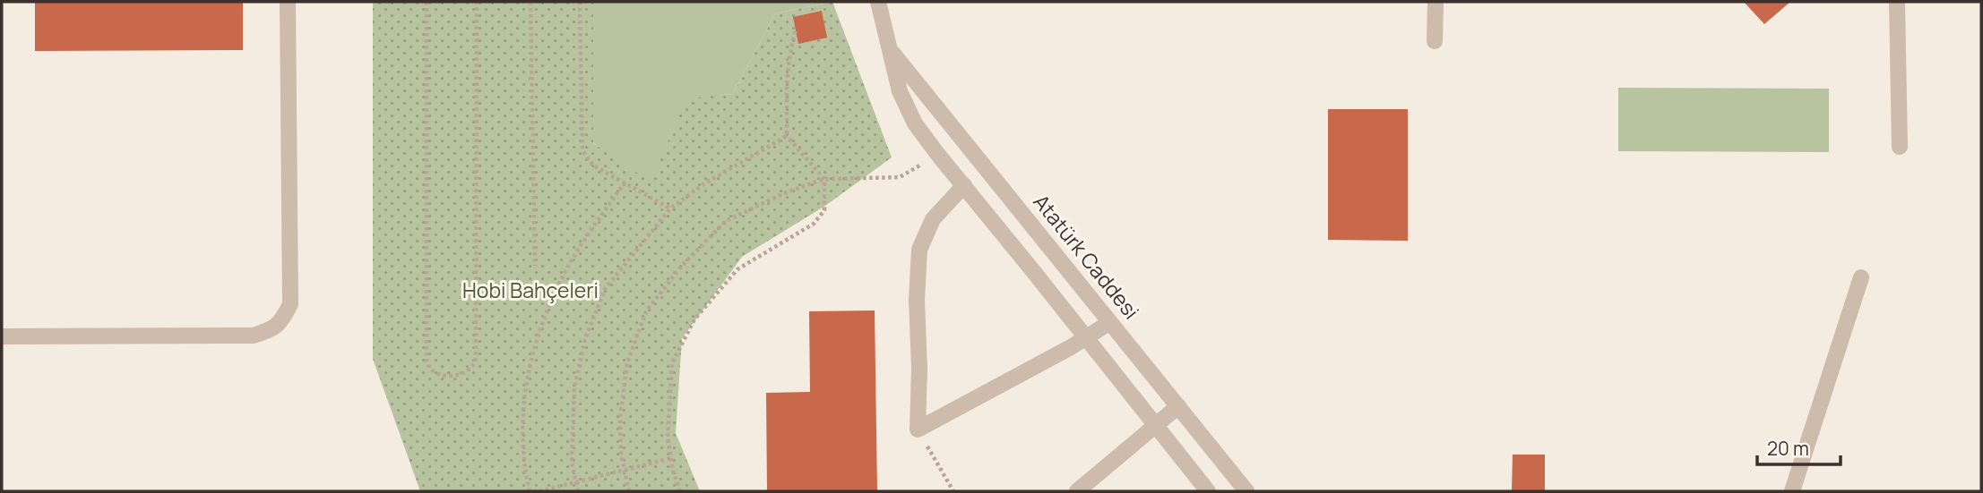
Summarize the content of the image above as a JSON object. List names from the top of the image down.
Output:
{
  "streets": {
    "street": ["Atatürk Caddesi"]
  },
  "parks": ["Hobi Bahçeleri"],
  "scale_bar": "20 m"
}
